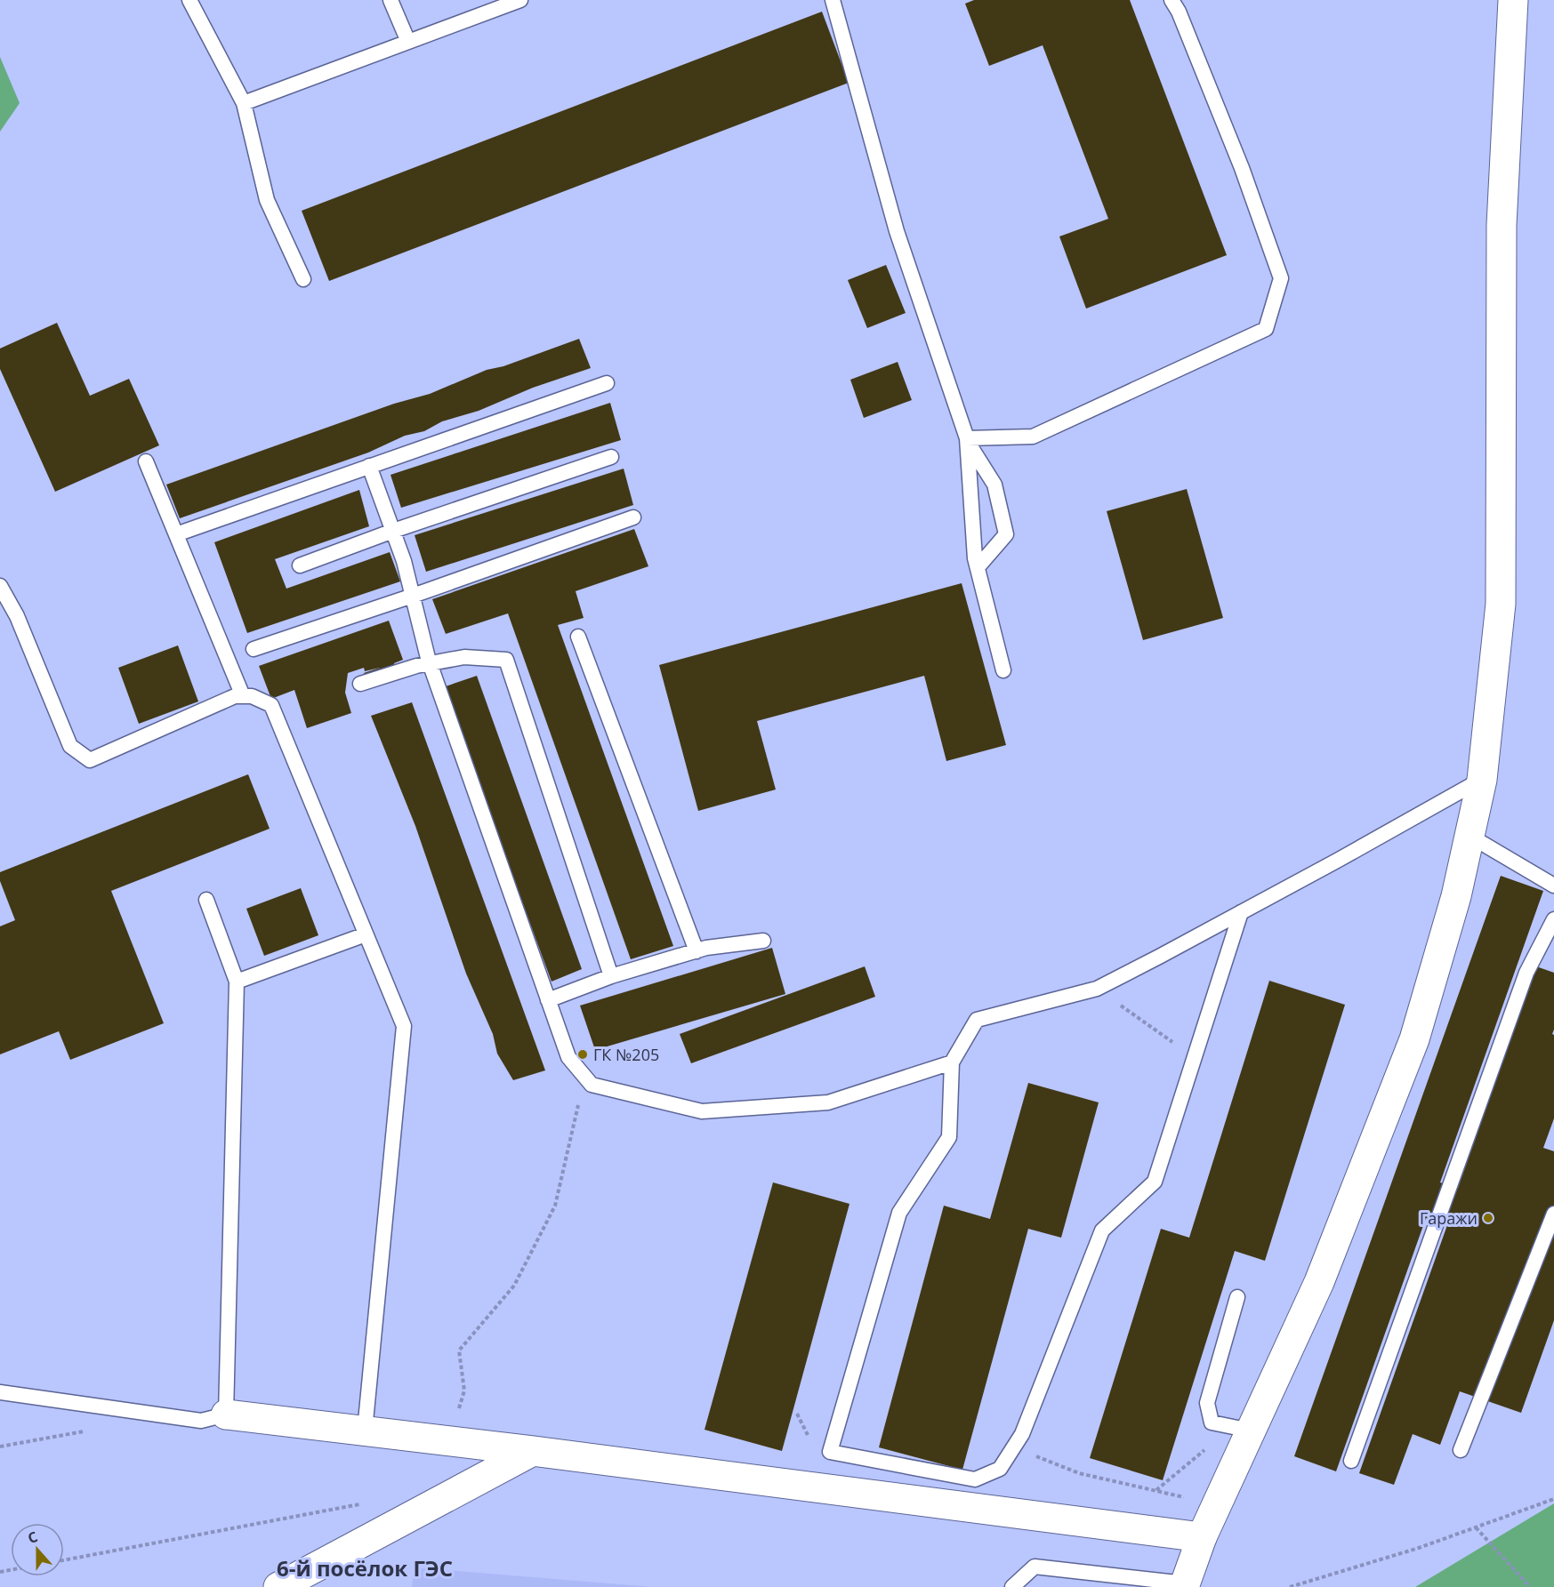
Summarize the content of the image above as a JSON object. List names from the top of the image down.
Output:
{
  "districts": ["6-й посёлок ГЭС"],
  "places": ["ГК №205", "Гаражи"],
  "north": "top"
}
